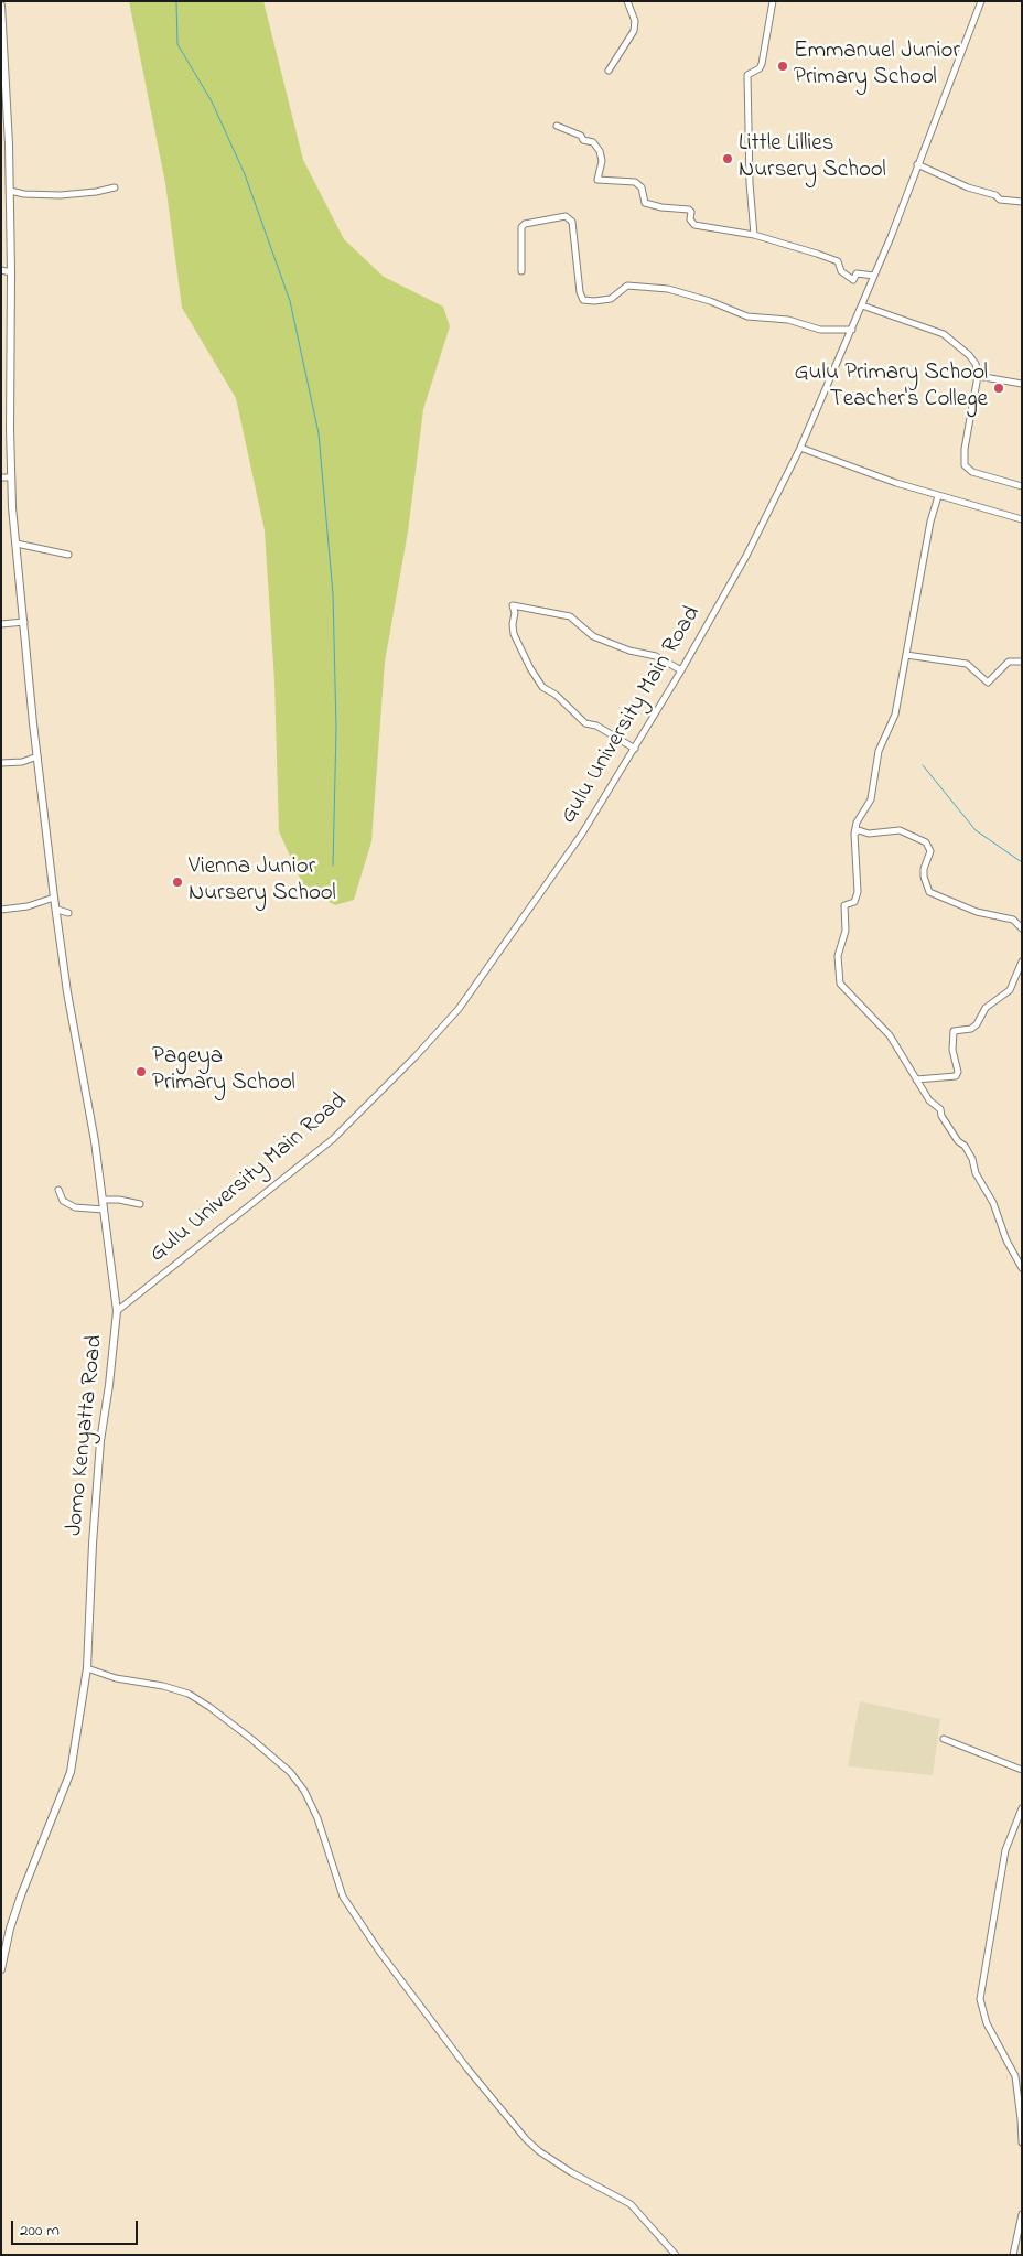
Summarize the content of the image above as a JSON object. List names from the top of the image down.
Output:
{
  "streets": {
    "main road": ["Jomo Kenyatta Road"],
    "street": ["Gulu University Main Road"]
  },
  "crossings": [
    ["Gulu University Main Road", "Jomo Kenyatta Road"]
  ],
  "places": [
    "Emmanuel Junior Primary School",
    "Little Lillies Nursery School",
    "Gulu Primary School Teacher's College",
    "Vienna Junior Nursery School",
    "Pageya Primary School"
  ],
  "scale_bar": "200 m"
}
